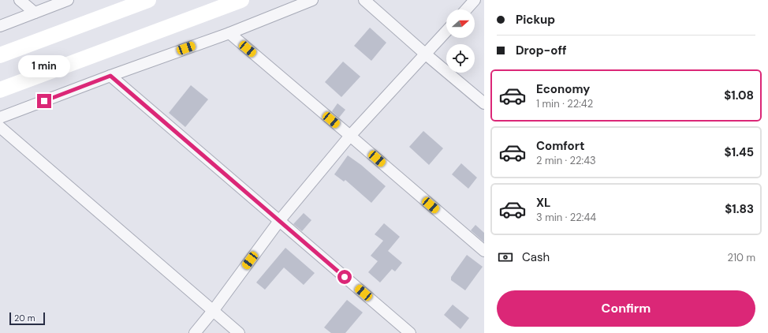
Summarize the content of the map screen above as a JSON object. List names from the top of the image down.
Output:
{
  "scale_bar": "20 m",
  "north": "right",
  "page": {
    "banner": ["Pickup", "Drop-off"],
    "bubble": "1 min",
    "list": [
      {
        "name": "Economy",
        "note": "1 min · 22:42",
        "value": "$1.08"
      },
      {
        "name": "Comfort",
        "note": "2 min · 22:43",
        "value": "$1.45"
      },
      {
        "name": "XL",
        "note": "3 min · 22:44",
        "value": "$1.83"
      }
    ],
    "pay": ["Cash", "210 m"],
    "buttons": "Confirm",
    "scale": "20 m"
  }
}
